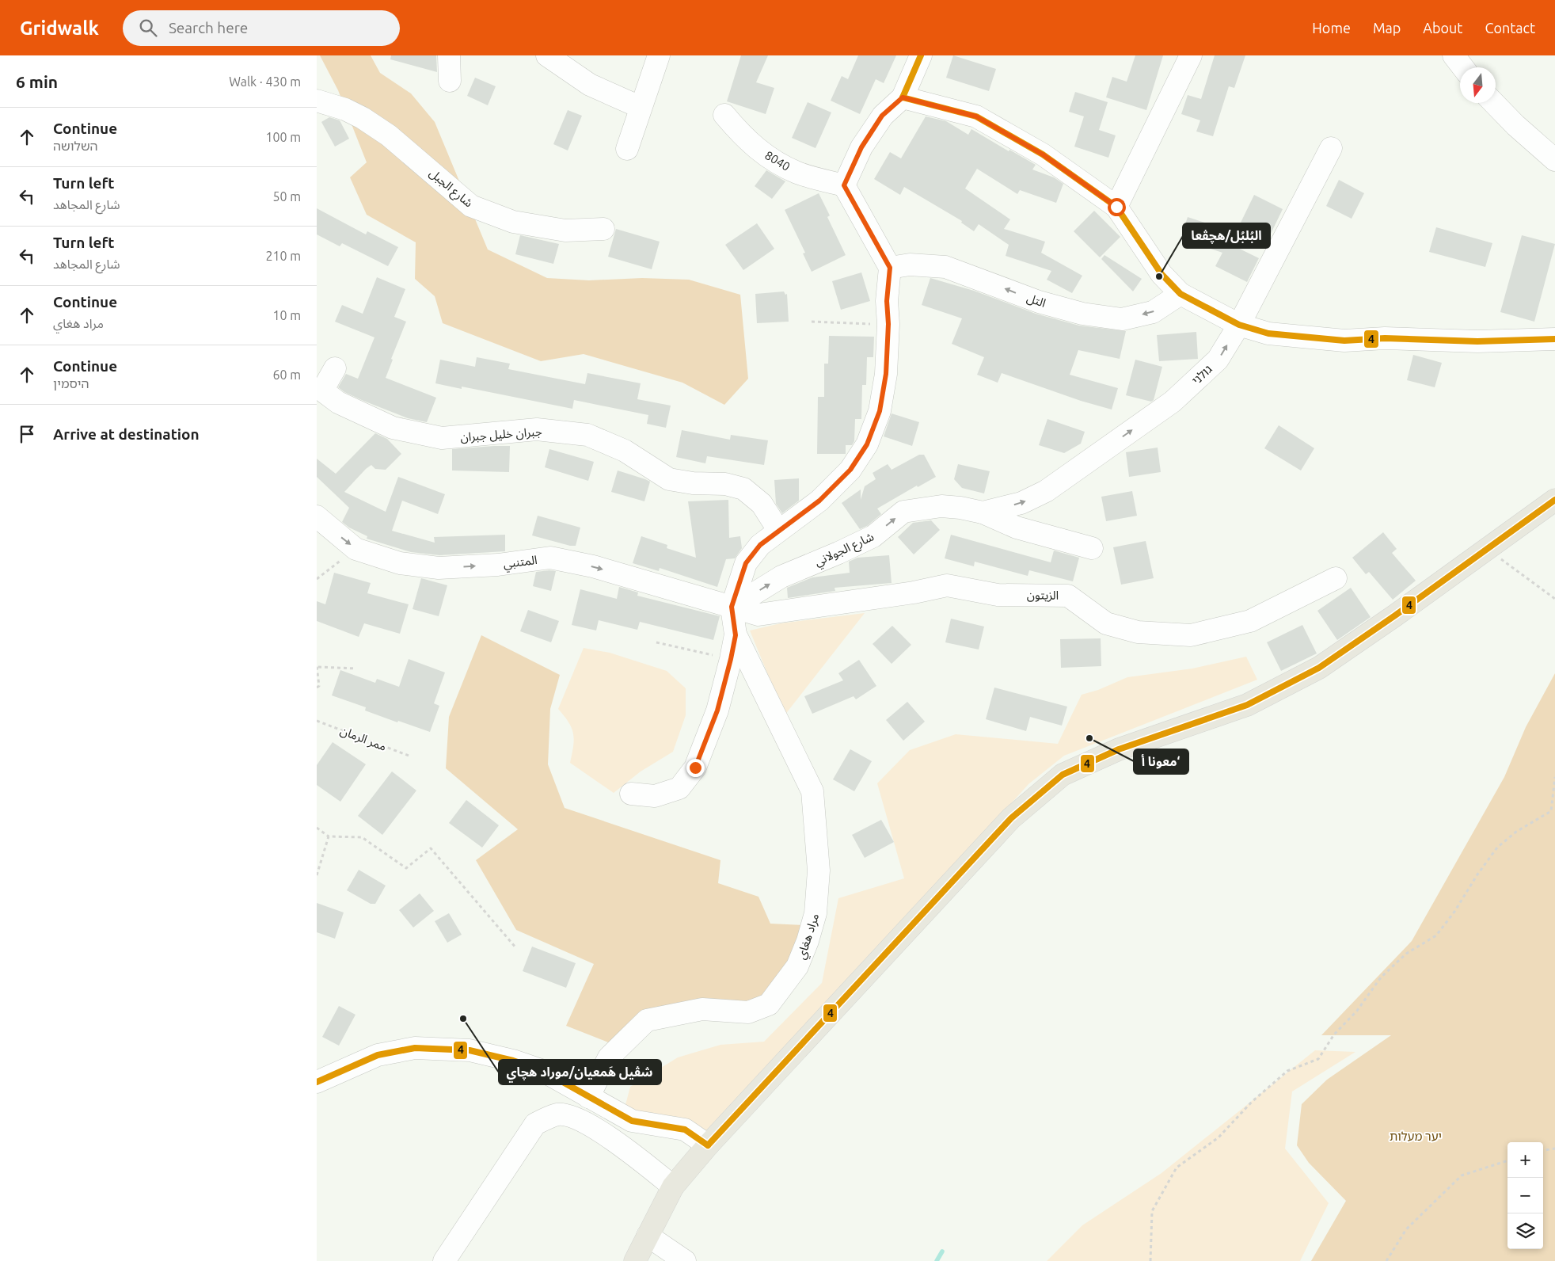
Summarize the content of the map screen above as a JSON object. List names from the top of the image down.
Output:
{
  "streets": {
    "street": [
      "8040",
      "شارع الجبل",
      "التل",
      "גולני",
      "جبران خليل جبران",
      "شارع الجولاني",
      "المتنبي",
      "الزيتون",
      "مراد هغاي"
    ],
    "path": ["ممر الرمان"]
  },
  "crossings": [
    ["גולני", "شارع الجولاني"],
    ["شارع الجولاني", "المتنبي"],
    ["شارع الجولاني", "الزيتون"],
    ["شارع الجولاني", "مراد هغاي"],
    ["المتنبي", "الزيتون"],
    ["المتنبي", "مراد هغاي"],
    ["الزيتون", "مراد هغاي"]
  ],
  "one_way": ["גולני", "شارع الجولاني", "المتنبي"],
  "parks": ["יער מעלות"],
  "places": ["البُلبُل/هچڤعا", "معونا أ‘", "شڤيل هَمعيان/موراد هچاي"],
  "lines": ["transit line 4"],
  "north": "bottom",
  "page": {
    "header": "Gridwalk",
    "search": "Search here",
    "nav": [
      "Home",
      "Map",
      "About",
      "Contact"
    ],
    "heading": ["6 min", "Walk · 430 m"],
    "list": [
      ["Continue", "השלושה", "100 m"],
      ["Turn left", "شارع المجاهد", "50 m"],
      ["Turn left", "شارع المجاهد", "210 m"],
      ["Continue", "مراد هغاي", "10 m"],
      ["Continue", "היסמין", "60 m"],
      "Arrive at destination"
    ],
    "map_buttons": ["+", "−"]
  }
}
